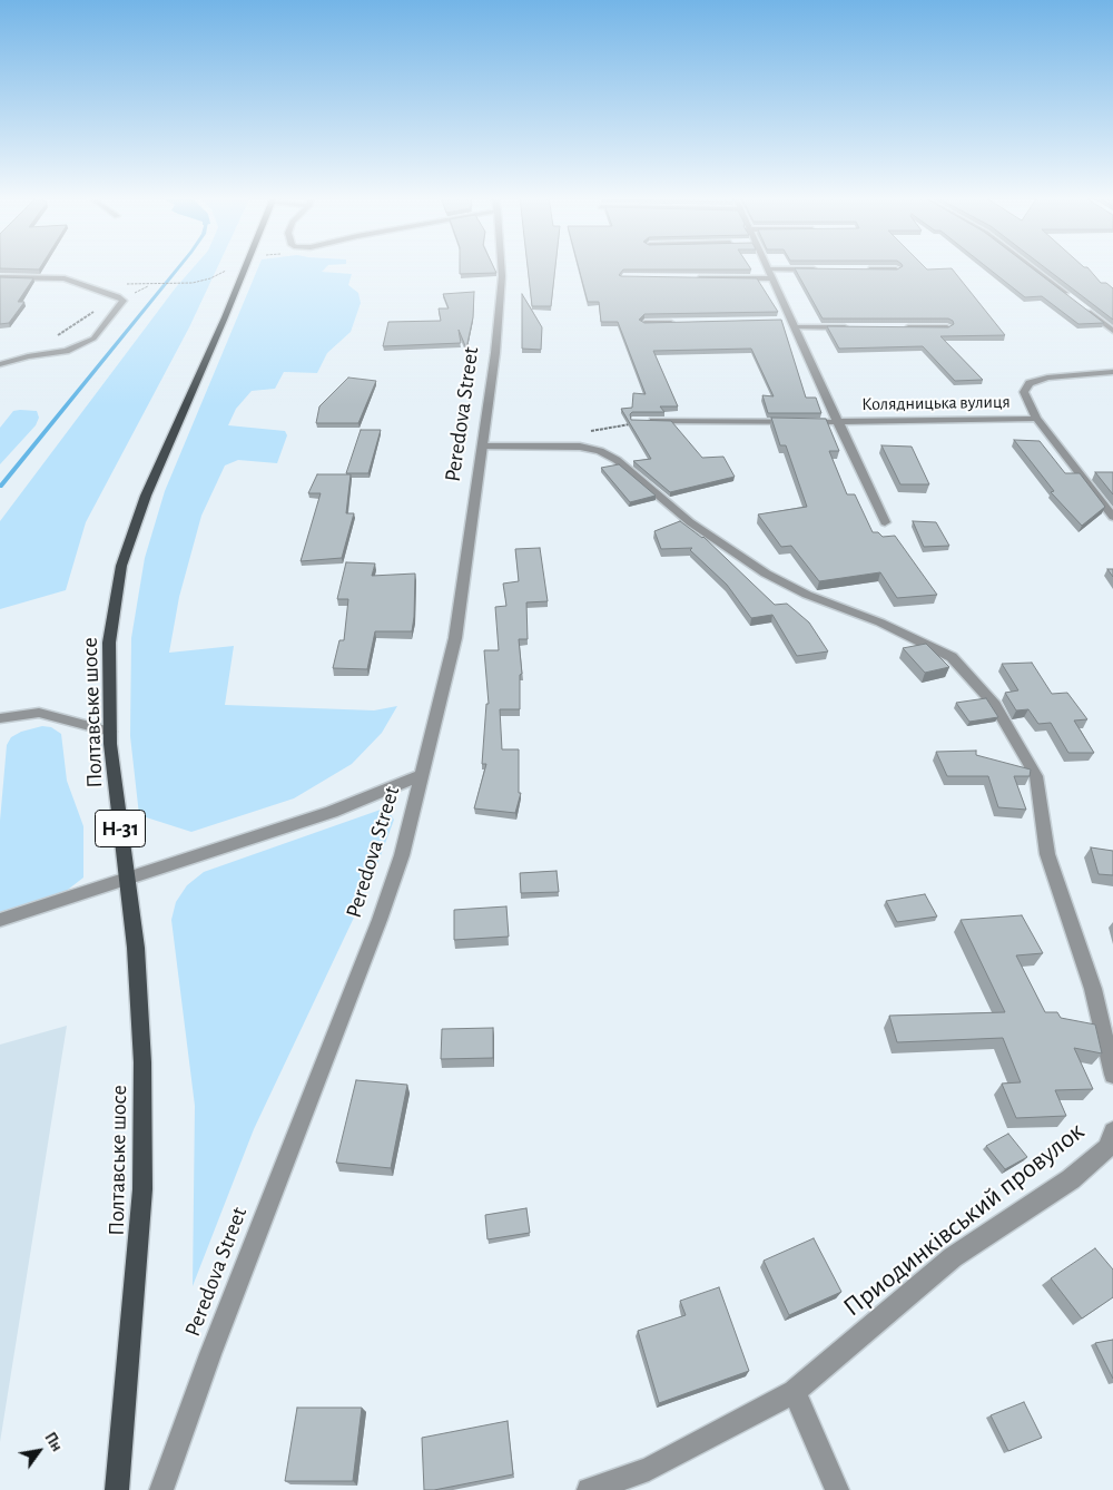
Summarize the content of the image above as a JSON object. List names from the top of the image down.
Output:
{
  "streets": {
    "main road": ["Полтавське шосе", "Н-31"],
    "street": ["Колядницька вулиця", "Peredova Street", "Приодинківський провулок"]
  },
  "north": "top right"
}
